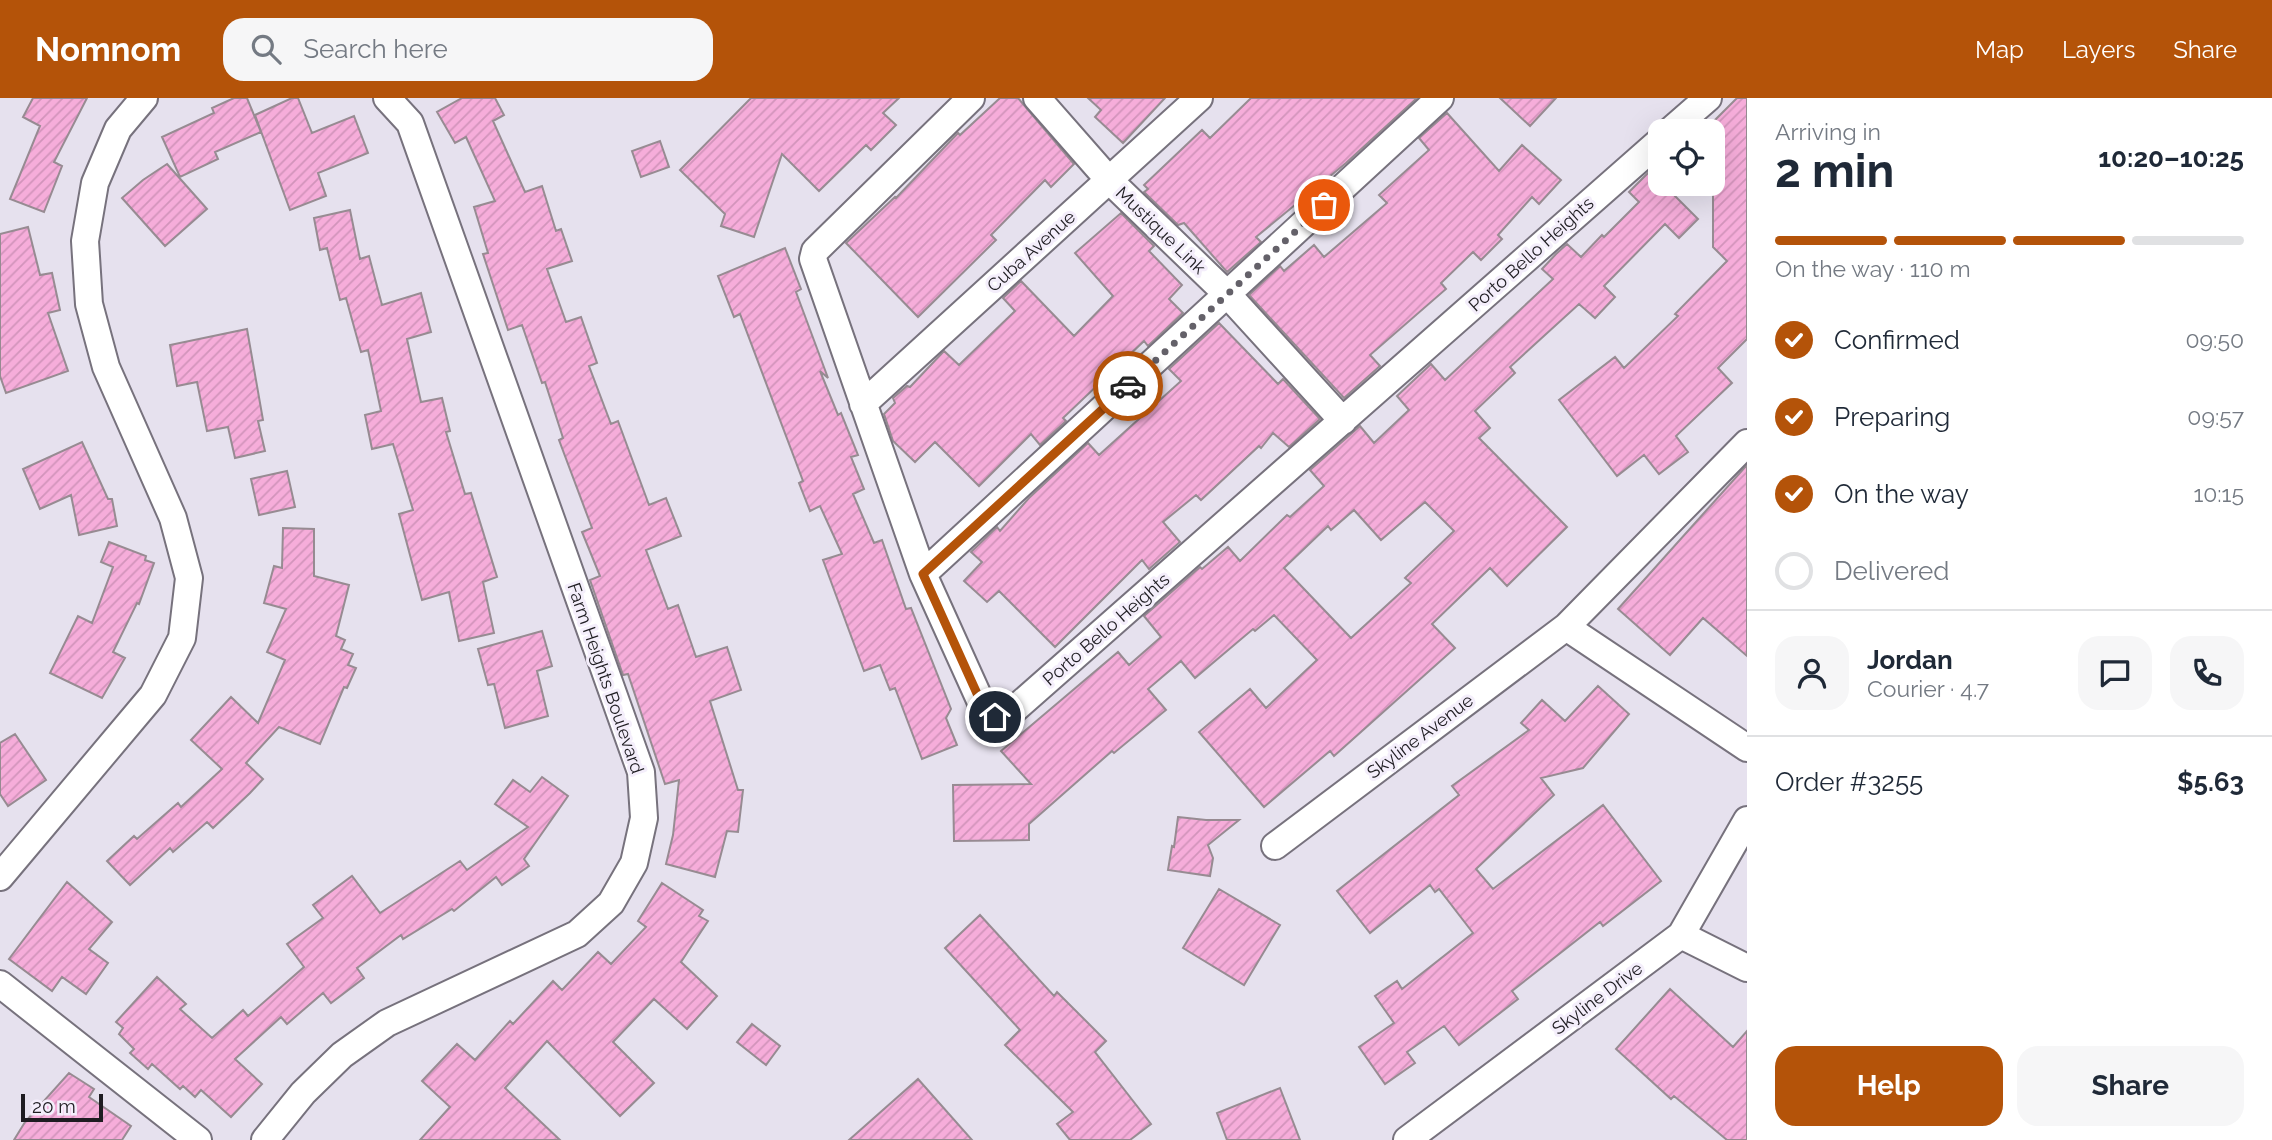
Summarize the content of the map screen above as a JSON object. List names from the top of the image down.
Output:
{
  "streets": {
    "street": [
      "Mustique Link",
      "Cuba Avenue",
      "Porto Bello Heights",
      "Farm Heights Boulevard",
      "Skyline Avenue",
      "Skyline Drive"
    ]
  },
  "crossings": [
    ["Mustique Link", "Cuba Avenue"],
    ["Mustique Link", "Porto Bello Heights"],
    ["Cuba Avenue", "Porto Bello Heights"]
  ],
  "scale_bar": "20 m",
  "page": {
    "header": "Nomnom",
    "search": "Search here",
    "nav": ["Map", "Layers", "Share"],
    "heading": ["2 min", "Arriving in", "10:20–10:25"],
    "panel": [
      "Jordan",
      "Courier · 4.7",
      "Order #3255",
      "$5.63"
    ],
    "bar": "On the way · 110 m",
    "list": [
      ["Confirmed", "09:50"],
      ["Preparing", "09:57"],
      ["On the way", "10:15"],
      "Delivered"
    ],
    "buttons": ["Help", "Share"],
    "scale": "20 m"
  }
}
